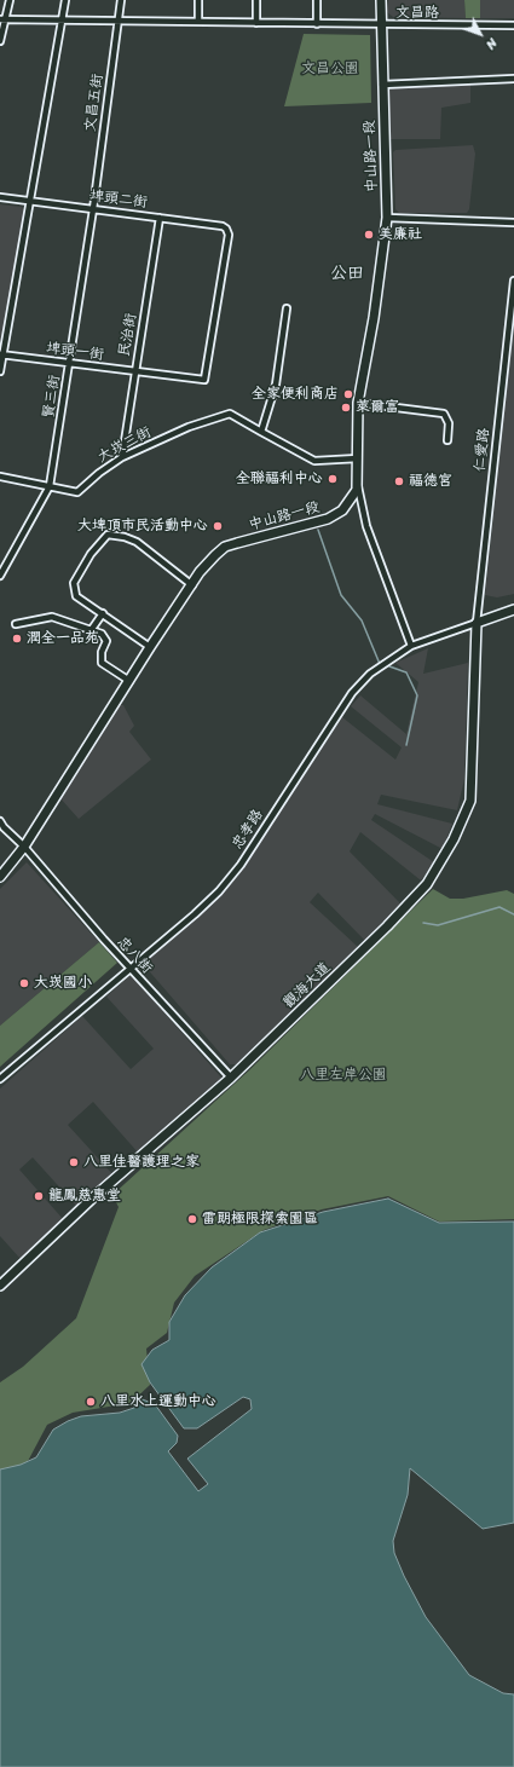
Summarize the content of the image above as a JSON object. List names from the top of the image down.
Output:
{
  "streets": {
    "main road": ["中山路一段", "忠孝路", "觀海大道"],
    "street": [
      "文昌路",
      "文昌五街",
      "埤頭二街",
      "民治街",
      "埤頭一街",
      "賢三街",
      "大崁三街",
      "仁愛路",
      "忠八街"
    ]
  },
  "crossings": [
    ["文昌路", "文昌五街"],
    ["文昌路", "中山路一段"],
    ["文昌五街", "埤頭二街"],
    ["文昌五街", "賢三街"],
    ["中山路一段", "忠八街"],
    ["埤頭二街", "民治街"],
    ["埤頭二街", "埤頭一街"],
    ["埤頭二街", "賢三街"],
    ["民治街", "埤頭一街"],
    ["民治街", "大崁三街"],
    ["埤頭一街", "賢三街"],
    ["賢三街", "大崁三街"],
    ["仁愛路", "忠孝路"],
    ["仁愛路", "觀海大道"],
    ["忠孝路", "忠八街"],
    ["忠孝路", "觀海大道"],
    ["忠八街", "觀海大道"]
  ],
  "districts": ["公田"],
  "parks": ["文昌公園", "八里左岸公園"],
  "places": [
    "美廉社",
    "全家便利商店",
    "萊爾富",
    "全聯福利中心",
    "福德宮",
    "大埤頂市民活動中心",
    "潤全一品苑",
    "大崁國小",
    "八里佳醫護理之家",
    "龍鳳慈惠堂",
    "雷朗極限探索園區",
    "八里水上運動中心"
  ],
  "north": "bottom right"
}
